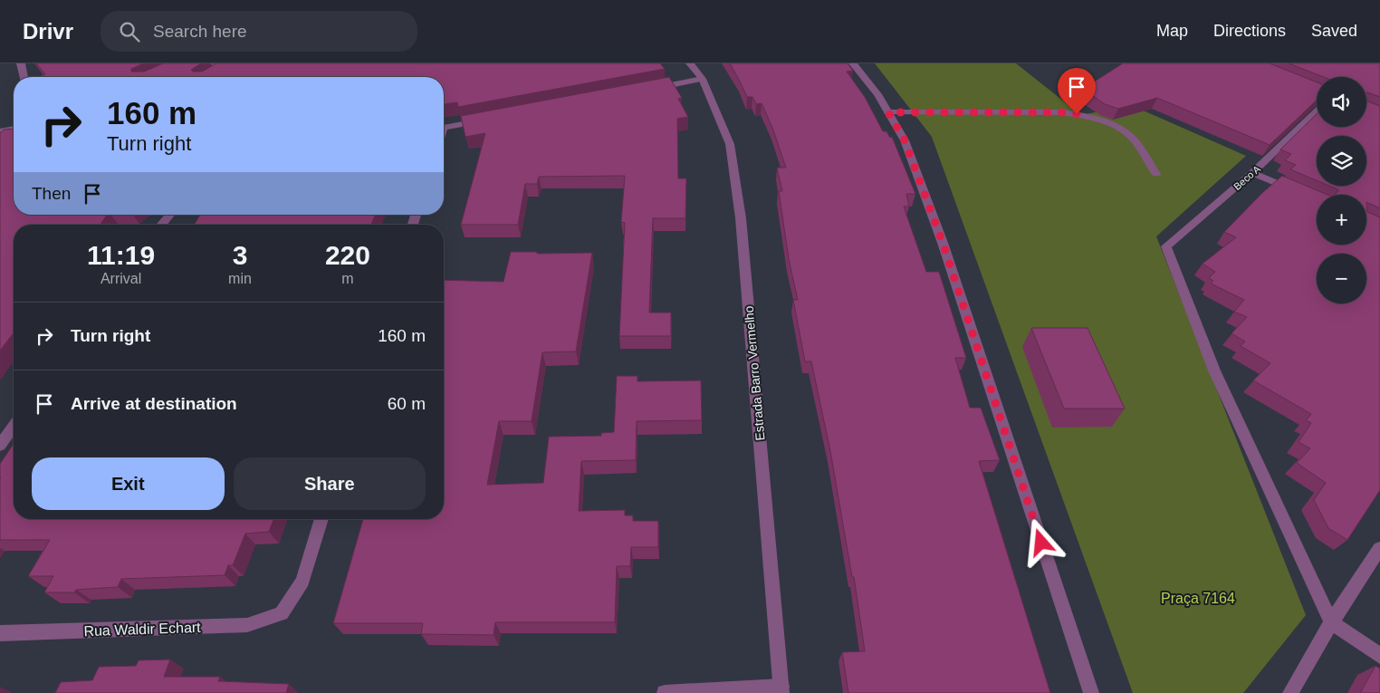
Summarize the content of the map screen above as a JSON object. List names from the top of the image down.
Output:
{
  "streets": {
    "street": ["Beco A", "Estrada Barro Vermelho", "Rua Waldir Echart"]
  },
  "parks": ["Praça 7164"],
  "page": {
    "header": "Drivr",
    "search": "Search here",
    "nav": ["Map", "Directions", "Saved"],
    "map_buttons": ["+", "−"],
    "turn": ["160 m", "Turn right"],
    "then": "Then",
    "eta": [
      "11:19",
      "Arrival",
      "3",
      "min",
      "220",
      "m"
    ],
    "list": [
      {
        "name": "Turn right",
        "value": "160 m"
      },
      {
        "name": "Arrive at destination",
        "value": "60 m"
      }
    ],
    "buttons": ["Exit", "Share"]
  }
}
